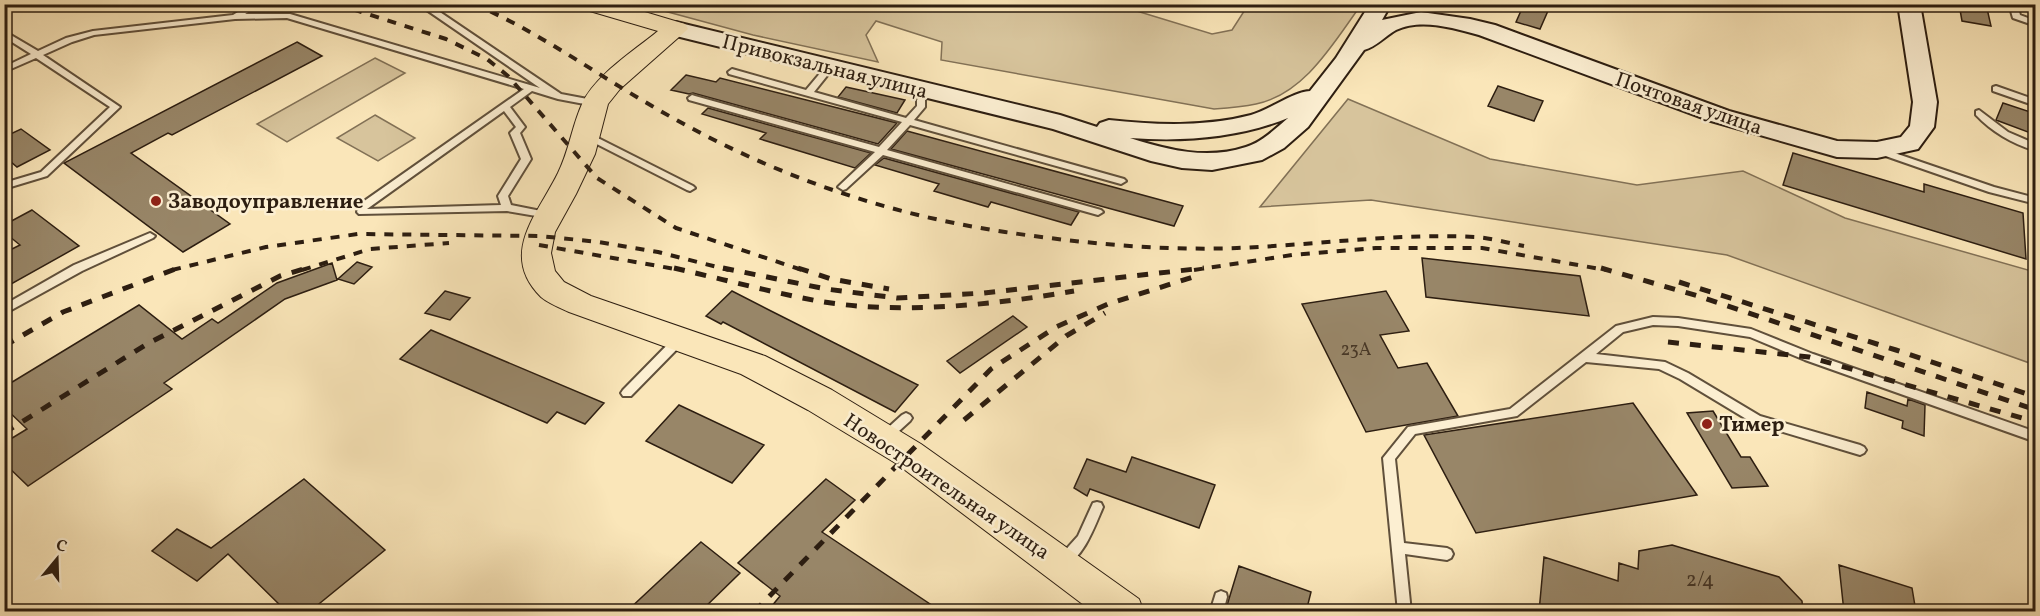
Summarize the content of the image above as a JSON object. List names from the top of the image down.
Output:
{
  "streets": {
    "main road": ["Привокзальная улица", "Почтовая улица", "Новостроительная улица"]
  },
  "crossings": [
    ["Привокзальная улица", "Новостроительная улица"]
  ],
  "places": ["Заводоуправление", "Тимер"],
  "house_numbers": ["23А", "2/4"],
  "north": "top"
}
